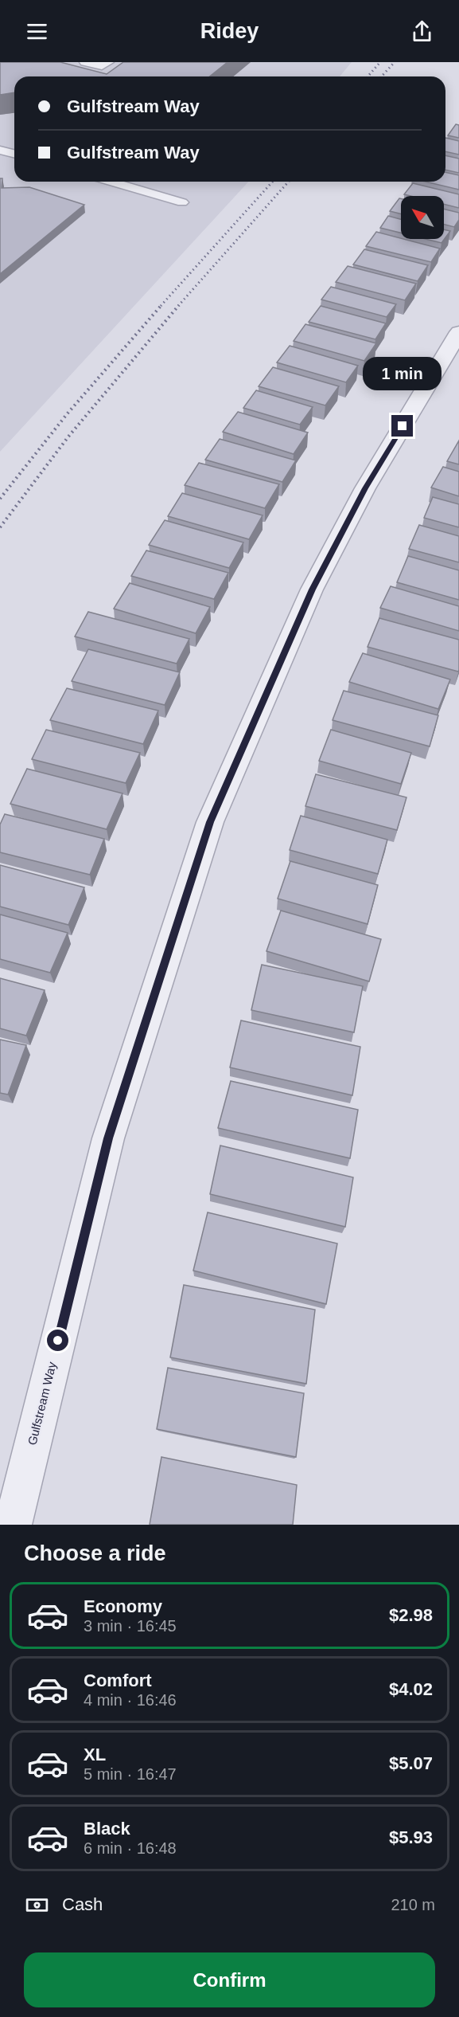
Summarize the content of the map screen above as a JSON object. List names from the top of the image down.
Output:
{
  "streets": {
    "street": ["Gulfstream Way"]
  },
  "north": "top left",
  "page": {
    "header": "Ridey",
    "banner": ["Gulfstream Way", "Gulfstream Way"],
    "bubble": "1 min",
    "heading": "Choose a ride",
    "list": [
      {
        "name": "Economy",
        "note": "3 min · 16:45",
        "value": "$2.98"
      },
      {
        "name": "Comfort",
        "note": "4 min · 16:46",
        "value": "$4.02"
      },
      {
        "name": "XL",
        "note": "5 min · 16:47",
        "value": "$5.07"
      },
      {
        "name": "Black",
        "note": "6 min · 16:48",
        "value": "$5.93"
      }
    ],
    "pay": ["Cash", "210 m"],
    "buttons": "Confirm"
  }
}
